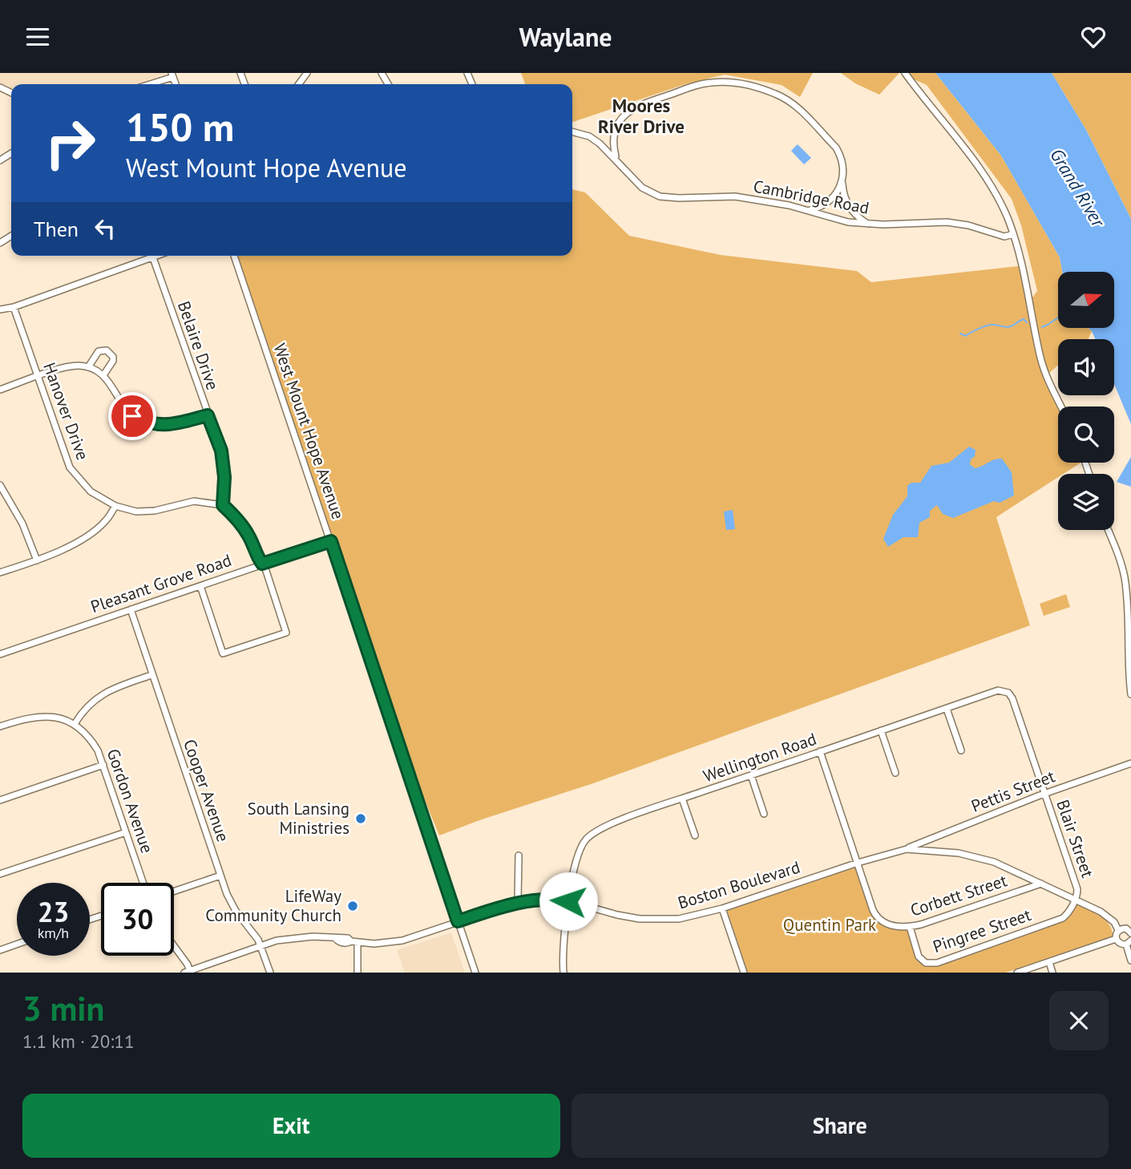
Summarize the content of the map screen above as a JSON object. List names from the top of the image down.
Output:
{
  "streets": {
    "street": [
      "Cambridge Road",
      "Belaire Drive",
      "Hanover Drive",
      "West Mount Hope Avenue",
      "Pleasant Grove Road",
      "Wellington Road",
      "Cooper Avenue",
      "Pettis Street",
      "Gordon Avenue",
      "Blair Street",
      "Boston Boulevard",
      "Corbett Street",
      "Pingree Street"
    ]
  },
  "crossings": [
    ["Belaire Drive", "Hanover Drive"],
    ["West Mount Hope Avenue", "Pleasant Grove Road"],
    ["West Mount Hope Avenue", "Boston Boulevard"],
    ["Pleasant Grove Road", "Cooper Avenue"],
    ["Wellington Road", "Blair Street"],
    ["Wellington Road", "Boston Boulevard"],
    ["Cooper Avenue", "Boston Boulevard"],
    ["Pettis Street", "Blair Street"],
    ["Pettis Street", "Boston Boulevard"],
    ["Blair Street", "Boston Boulevard"],
    ["Blair Street", "Pingree Street"],
    ["Boston Boulevard", "Corbett Street"],
    ["Boston Boulevard", "Pingree Street"],
    ["Corbett Street", "Pingree Street"]
  ],
  "districts": ["Moores River Drive"],
  "water": ["Grand River"],
  "parks": ["Quentin Park"],
  "places": ["South Lansing Ministries", "LifeWay Community Church"],
  "north": "right",
  "page": {
    "header": "Waylane",
    "turn": ["150 m", "West Mount Hope Avenue"],
    "then": "Then",
    "speed": "23 km/h",
    "limit": "30",
    "heading": ["3 min", "1.1 km · 20:11"],
    "buttons": ["Exit", "Share"]
  }
}
